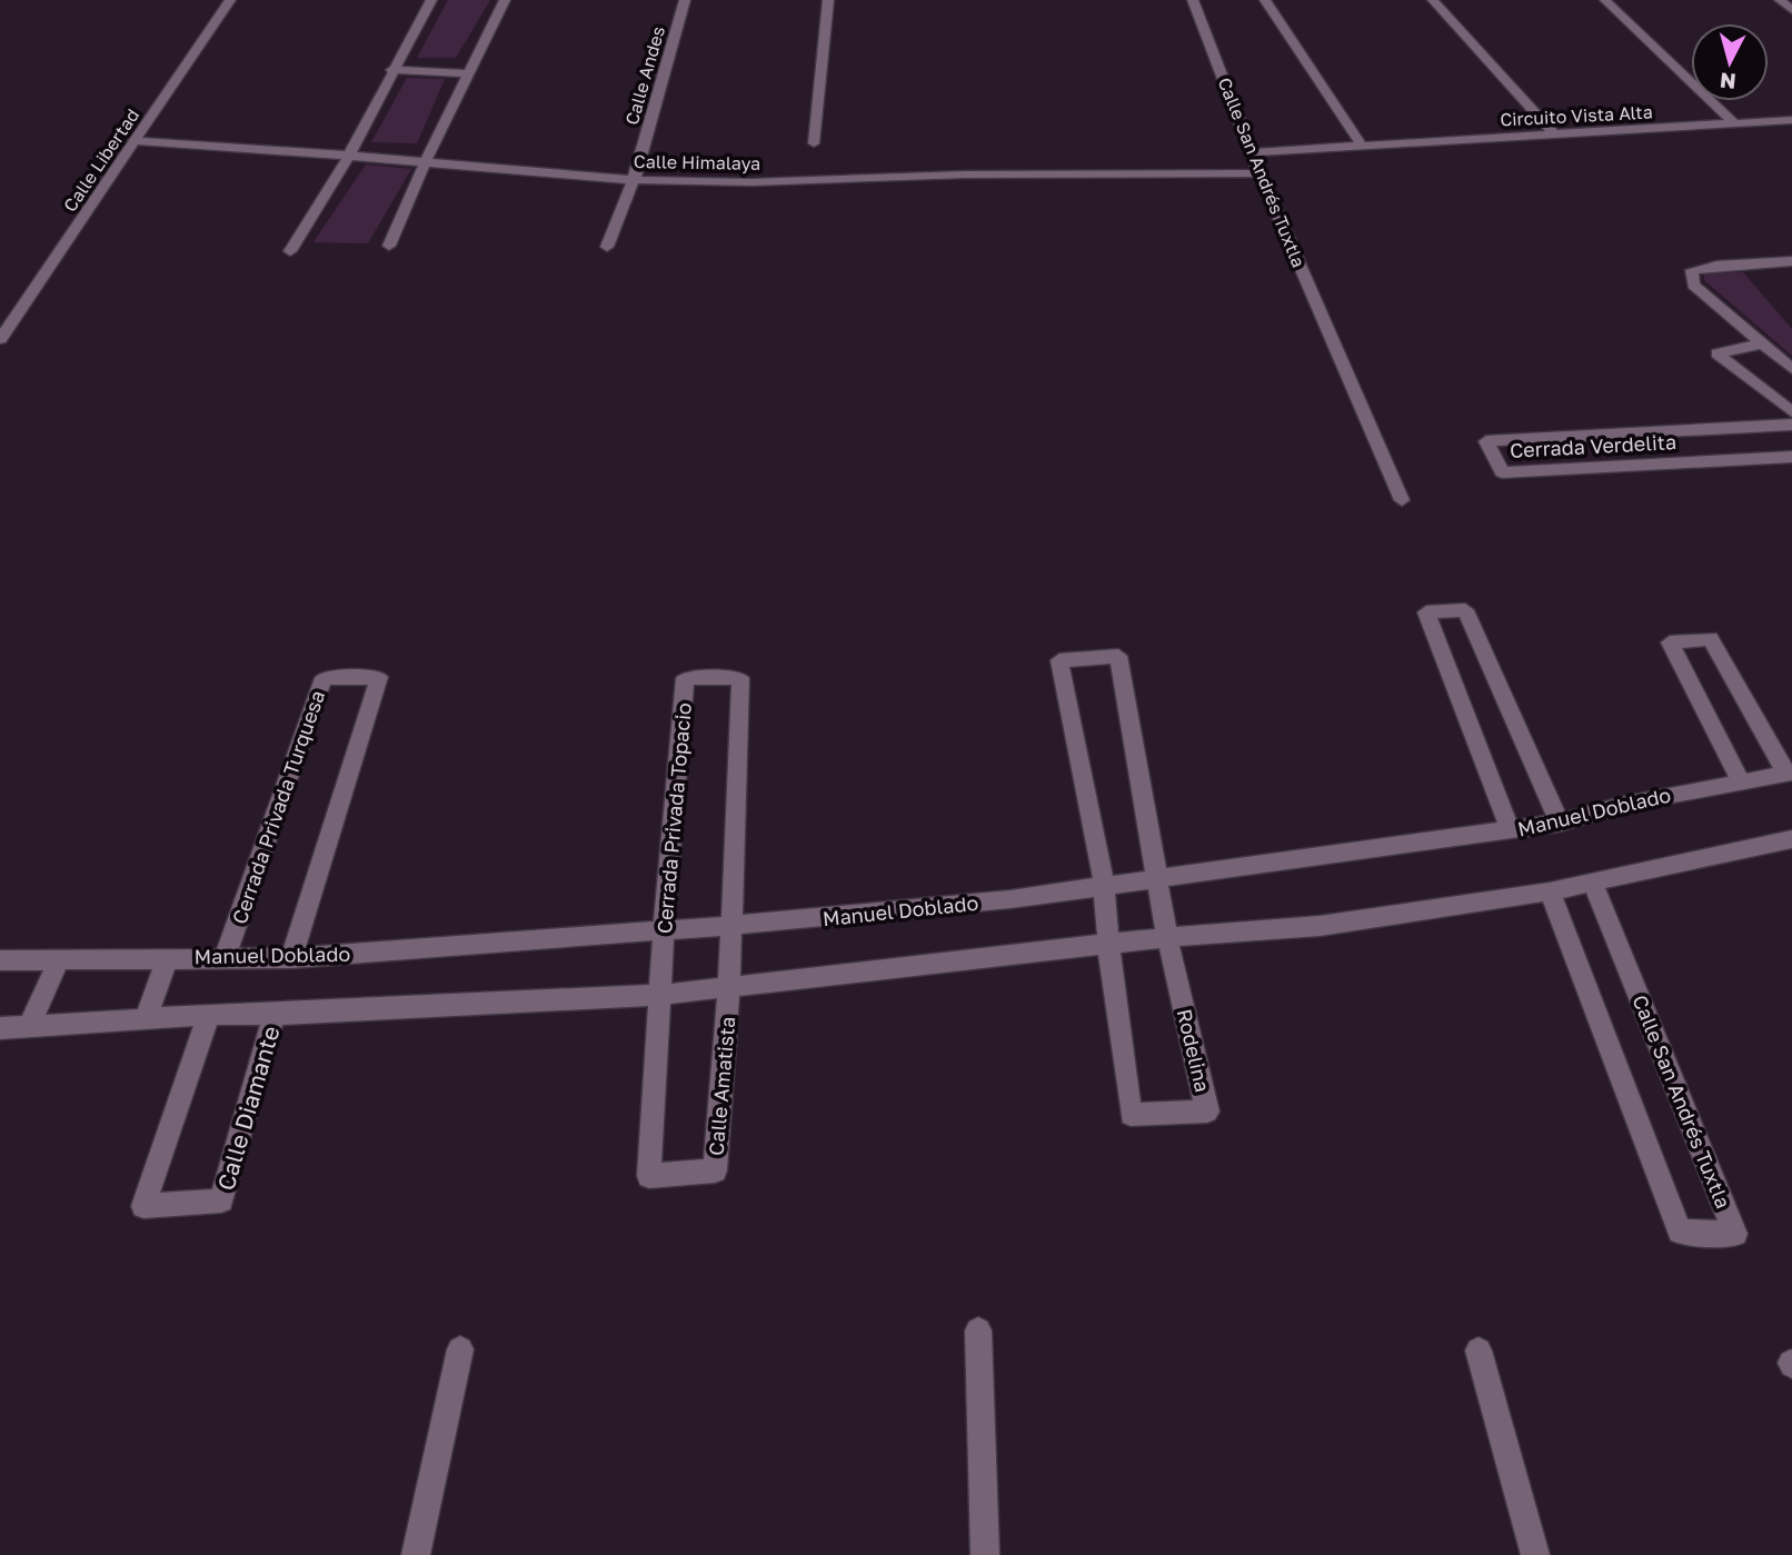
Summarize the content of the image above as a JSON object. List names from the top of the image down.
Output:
{
  "streets": {
    "street": [
      "Calle Andes",
      "Circuito Vista Alta",
      "Calle Libertad",
      "Calle Himalaya",
      "Calle San Andrés Tuxtla",
      "Cerrada Verdelita",
      "Cerrada Privada Turquesa",
      "Manuel Doblado",
      "Cerrada Privada Topacio",
      "Rodelina",
      "Calle Amatista",
      "Calle Diamante"
    ]
  },
  "crossings": [
    ["Calle Andes", "Calle Himalaya"],
    ["Circuito Vista Alta", "Calle San Andrés Tuxtla"],
    ["Calle Libertad", "Calle Himalaya"],
    ["Calle Himalaya", "Calle San Andrés Tuxtla"],
    ["Cerrada Privada Turquesa", "Manuel Doblado"],
    ["Manuel Doblado", "Cerrada Privada Topacio"],
    ["Manuel Doblado", "Rodelina"],
    ["Cerrada Privada Topacio", "Calle Amatista"]
  ],
  "north": "bottom"
}
